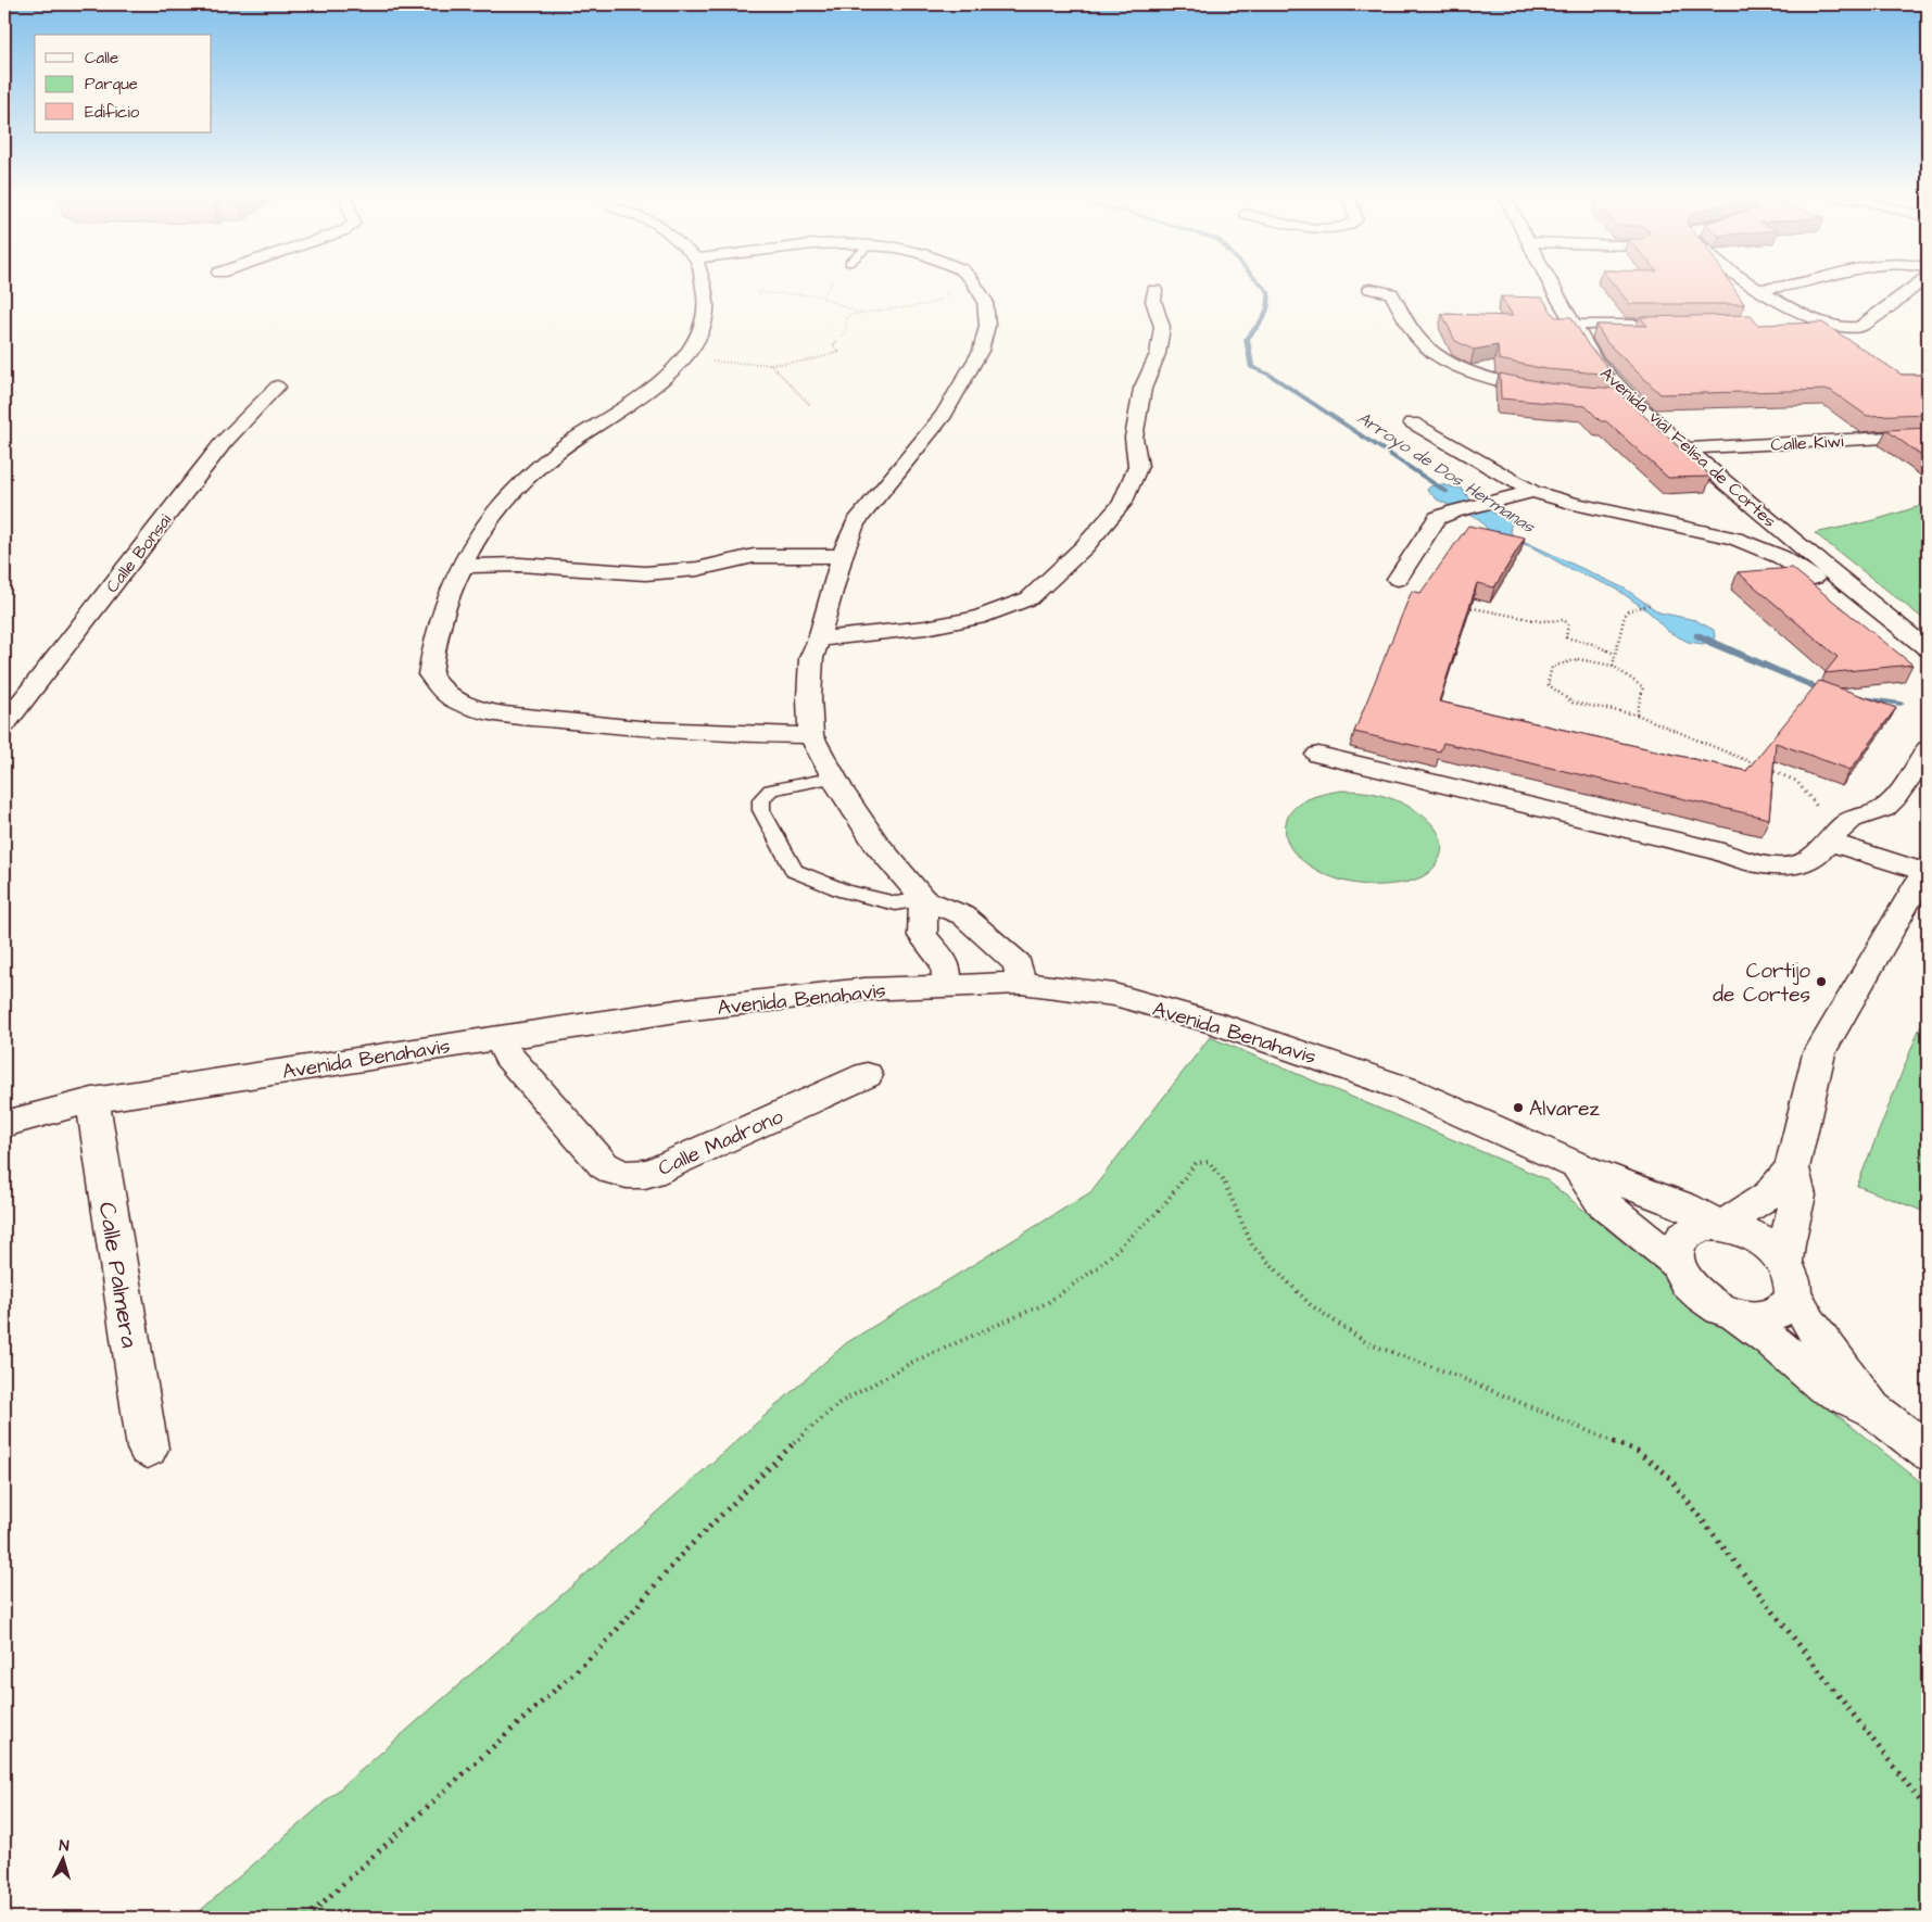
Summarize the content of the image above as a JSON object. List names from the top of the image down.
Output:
{
  "streets": {
    "street": [
      "Calle Kiwi",
      "Avenida vial Felisa de Cortes",
      "Calle Bonsai",
      "Avenida Benahavis",
      "Calle Madrono",
      "Calle Palmera"
    ]
  },
  "crossings": [
    ["Calle Kiwi", "Avenida vial Felisa de Cortes"],
    ["Avenida Benahavis", "Calle Madrono"],
    ["Avenida Benahavis", "Calle Palmera"]
  ],
  "water": ["Arroyo de Dos Hermanas"],
  "places": ["Cortijo de Cortes", "Alvarez"],
  "legend": ["Calle", "Parque", "Edificio"],
  "north": "top"
}
